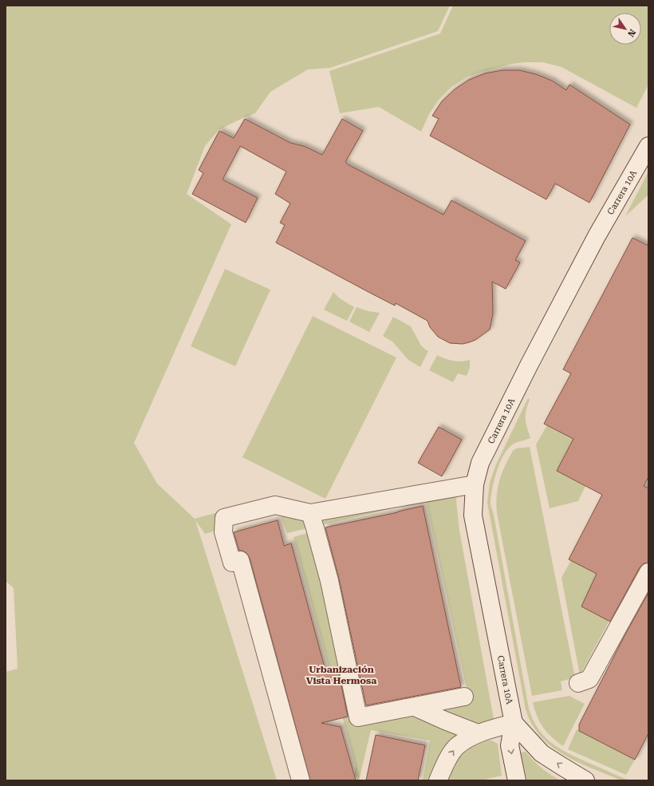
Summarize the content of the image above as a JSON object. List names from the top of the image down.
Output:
{
  "streets": {
    "street": ["Carrera 10A"]
  },
  "districts": ["Urbanización Vista Hermosa"],
  "north": "bottom right"
}
